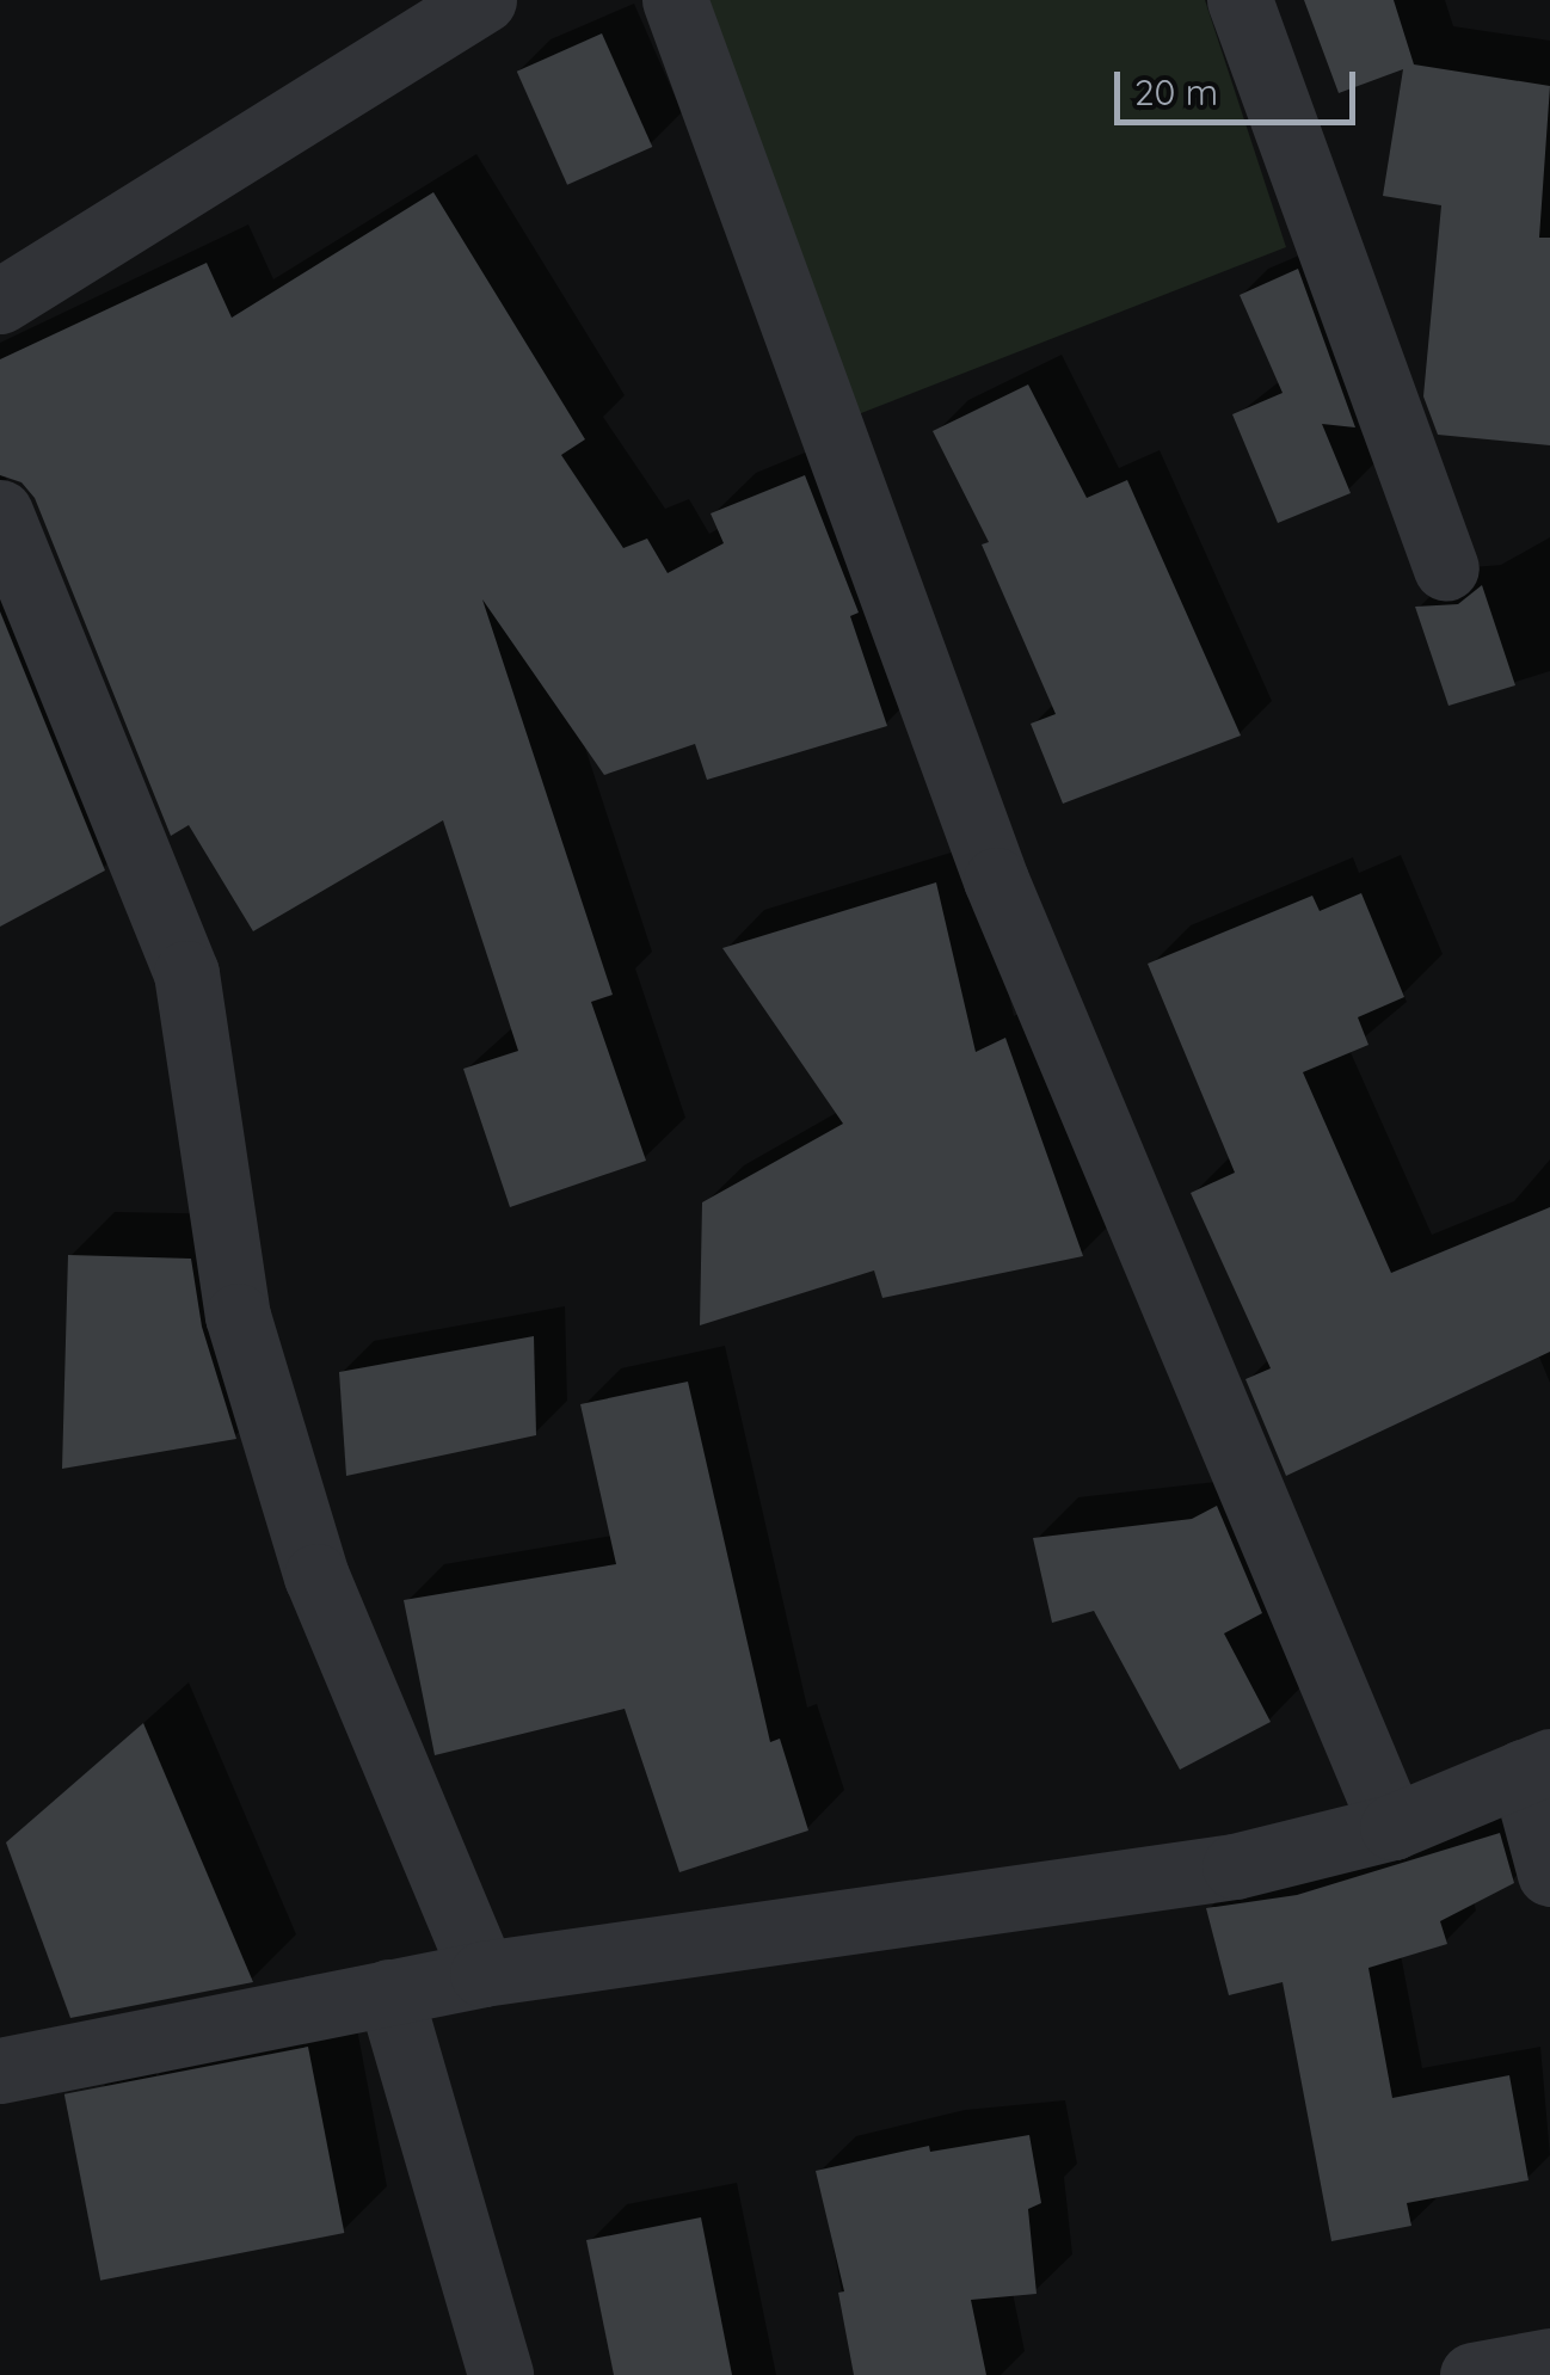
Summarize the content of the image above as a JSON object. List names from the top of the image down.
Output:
{
  "scale_bar": "20 m"
}
